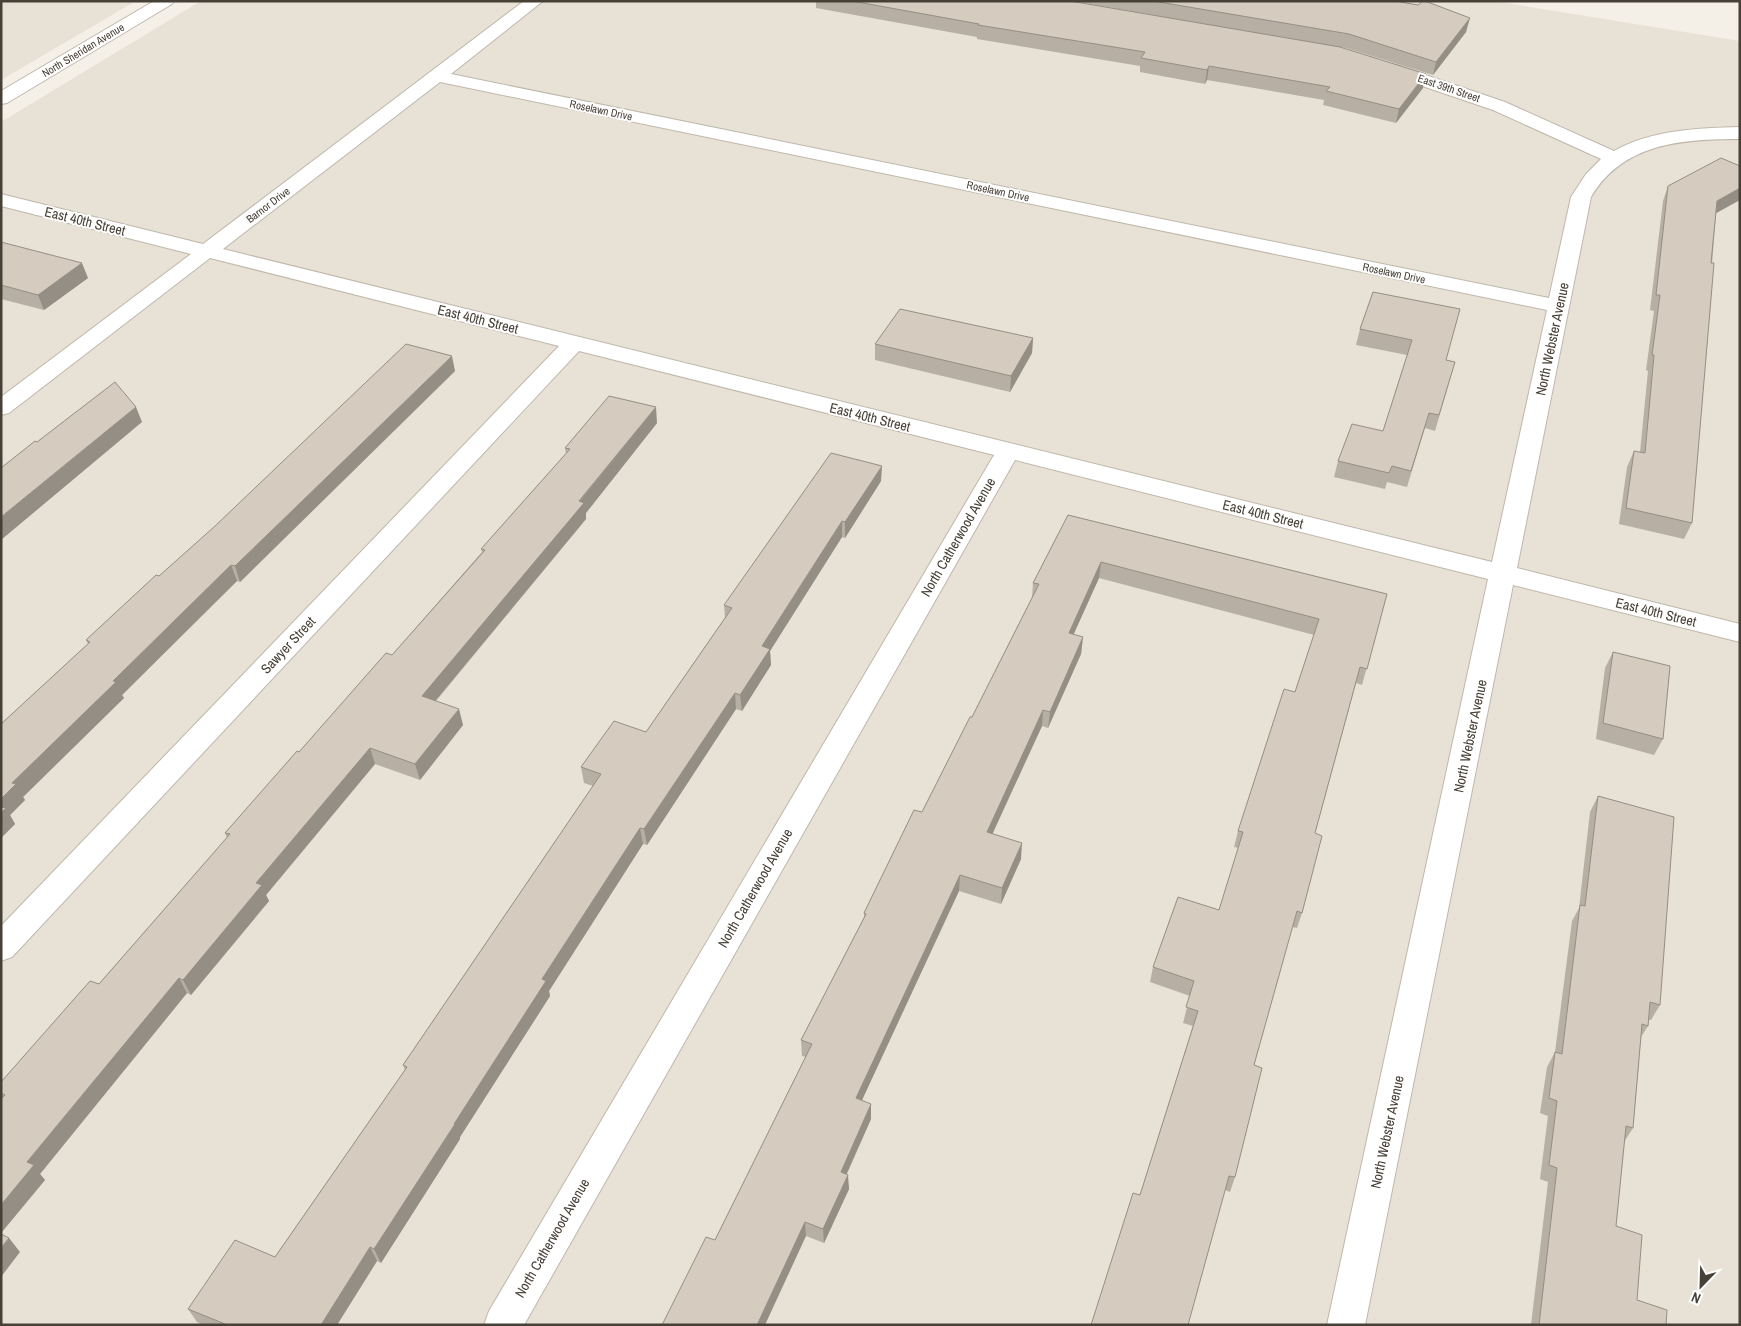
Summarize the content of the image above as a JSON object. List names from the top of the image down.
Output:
{
  "streets": {
    "street": [
      "North Sheridan Avenue",
      "East 39th Street",
      "Roselawn Drive",
      "Barnor Drive",
      "East 40th Street",
      "North Webster Avenue",
      "North Catherwood Avenue",
      "Sawyer Street"
    ]
  },
  "crossings": [
    ["East 39th Street", "North Webster Avenue"],
    ["Roselawn Drive", "Barnor Drive"],
    ["Roselawn Drive", "North Webster Avenue"],
    ["Barnor Drive", "East 40th Street"],
    ["East 40th Street", "North Webster Avenue"],
    ["East 40th Street", "North Catherwood Avenue"],
    ["East 40th Street", "Sawyer Street"]
  ],
  "north": "bottom left"
}
